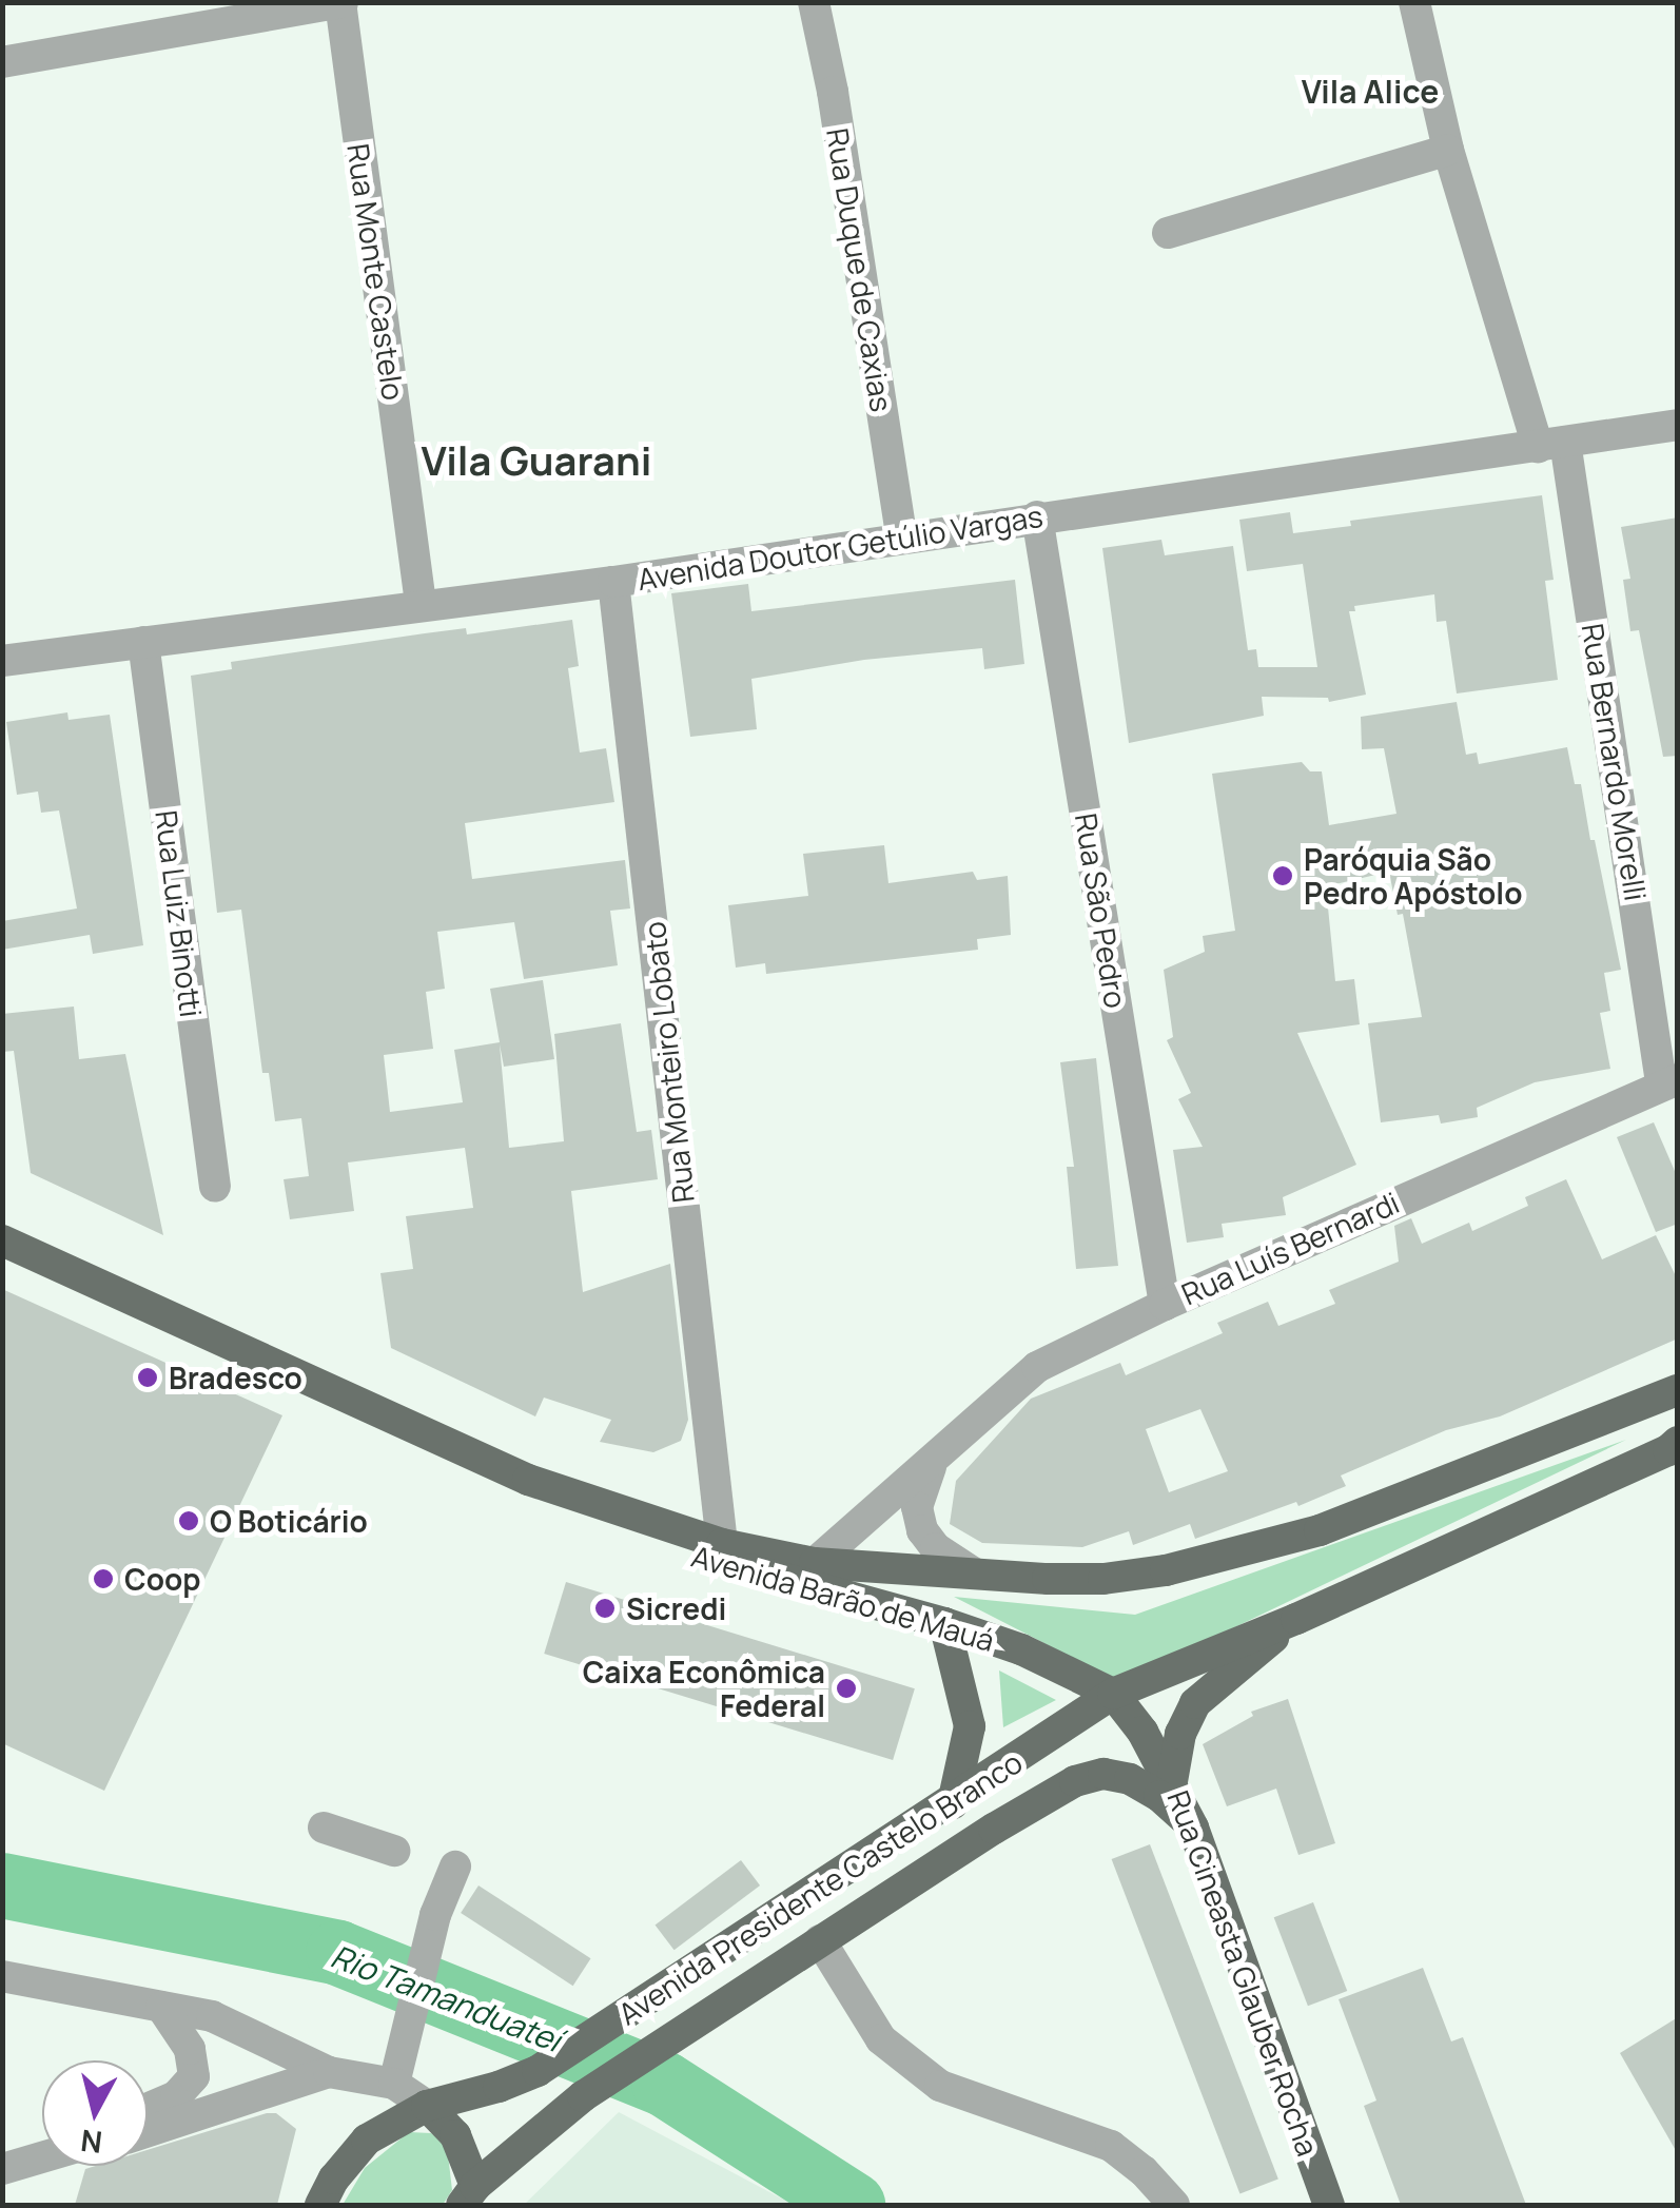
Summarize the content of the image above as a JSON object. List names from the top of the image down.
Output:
{
  "streets": {
    "main road": ["Avenida Barão de Mauá", "Avenida Presidente Castelo Branco", "Rua Cineasta Glauber Rocha"],
    "street": [
      "Rua Duque de Caxias",
      "Rua Monte Castelo",
      "Avenida Doutor Getúlio Vargas",
      "Rua Bernardo Morelli",
      "Rua São Pedro",
      "Rua Luiz Binotti",
      "Rua Monteiro Lobato",
      "Rua Luís Bernardi"
    ]
  },
  "crossings": [
    ["Rua Duque de Caxias", "Avenida Doutor Getúlio Vargas"],
    ["Rua Monte Castelo", "Avenida Doutor Getúlio Vargas"],
    ["Avenida Doutor Getúlio Vargas", "Rua Bernardo Morelli"],
    ["Avenida Doutor Getúlio Vargas", "Rua São Pedro"],
    ["Avenida Doutor Getúlio Vargas", "Rua Luiz Binotti"],
    ["Avenida Doutor Getúlio Vargas", "Rua Monteiro Lobato"],
    ["Rua Bernardo Morelli", "Rua Luís Bernardi"],
    ["Rua São Pedro", "Rua Luís Bernardi"],
    ["Rua Monteiro Lobato", "Avenida Barão de Mauá"],
    ["Rua Luís Bernardi", "Avenida Barão de Mauá"],
    ["Avenida Barão de Mauá", "Avenida Presidente Castelo Branco"],
    ["Avenida Barão de Mauá", "Rua Cineasta Glauber Rocha"],
    ["Avenida Presidente Castelo Branco", "Rua Cineasta Glauber Rocha"]
  ],
  "districts": ["Vila Alice", "Vila Guarani"],
  "water": ["Rio Tamanduateí"],
  "places": [
    "Paróquia São Pedro Apóstolo",
    "Bradesco",
    "O Boticário",
    "Coop",
    "Sicredi",
    "Caixa Econômica Federal"
  ],
  "north": "bottom"
}
